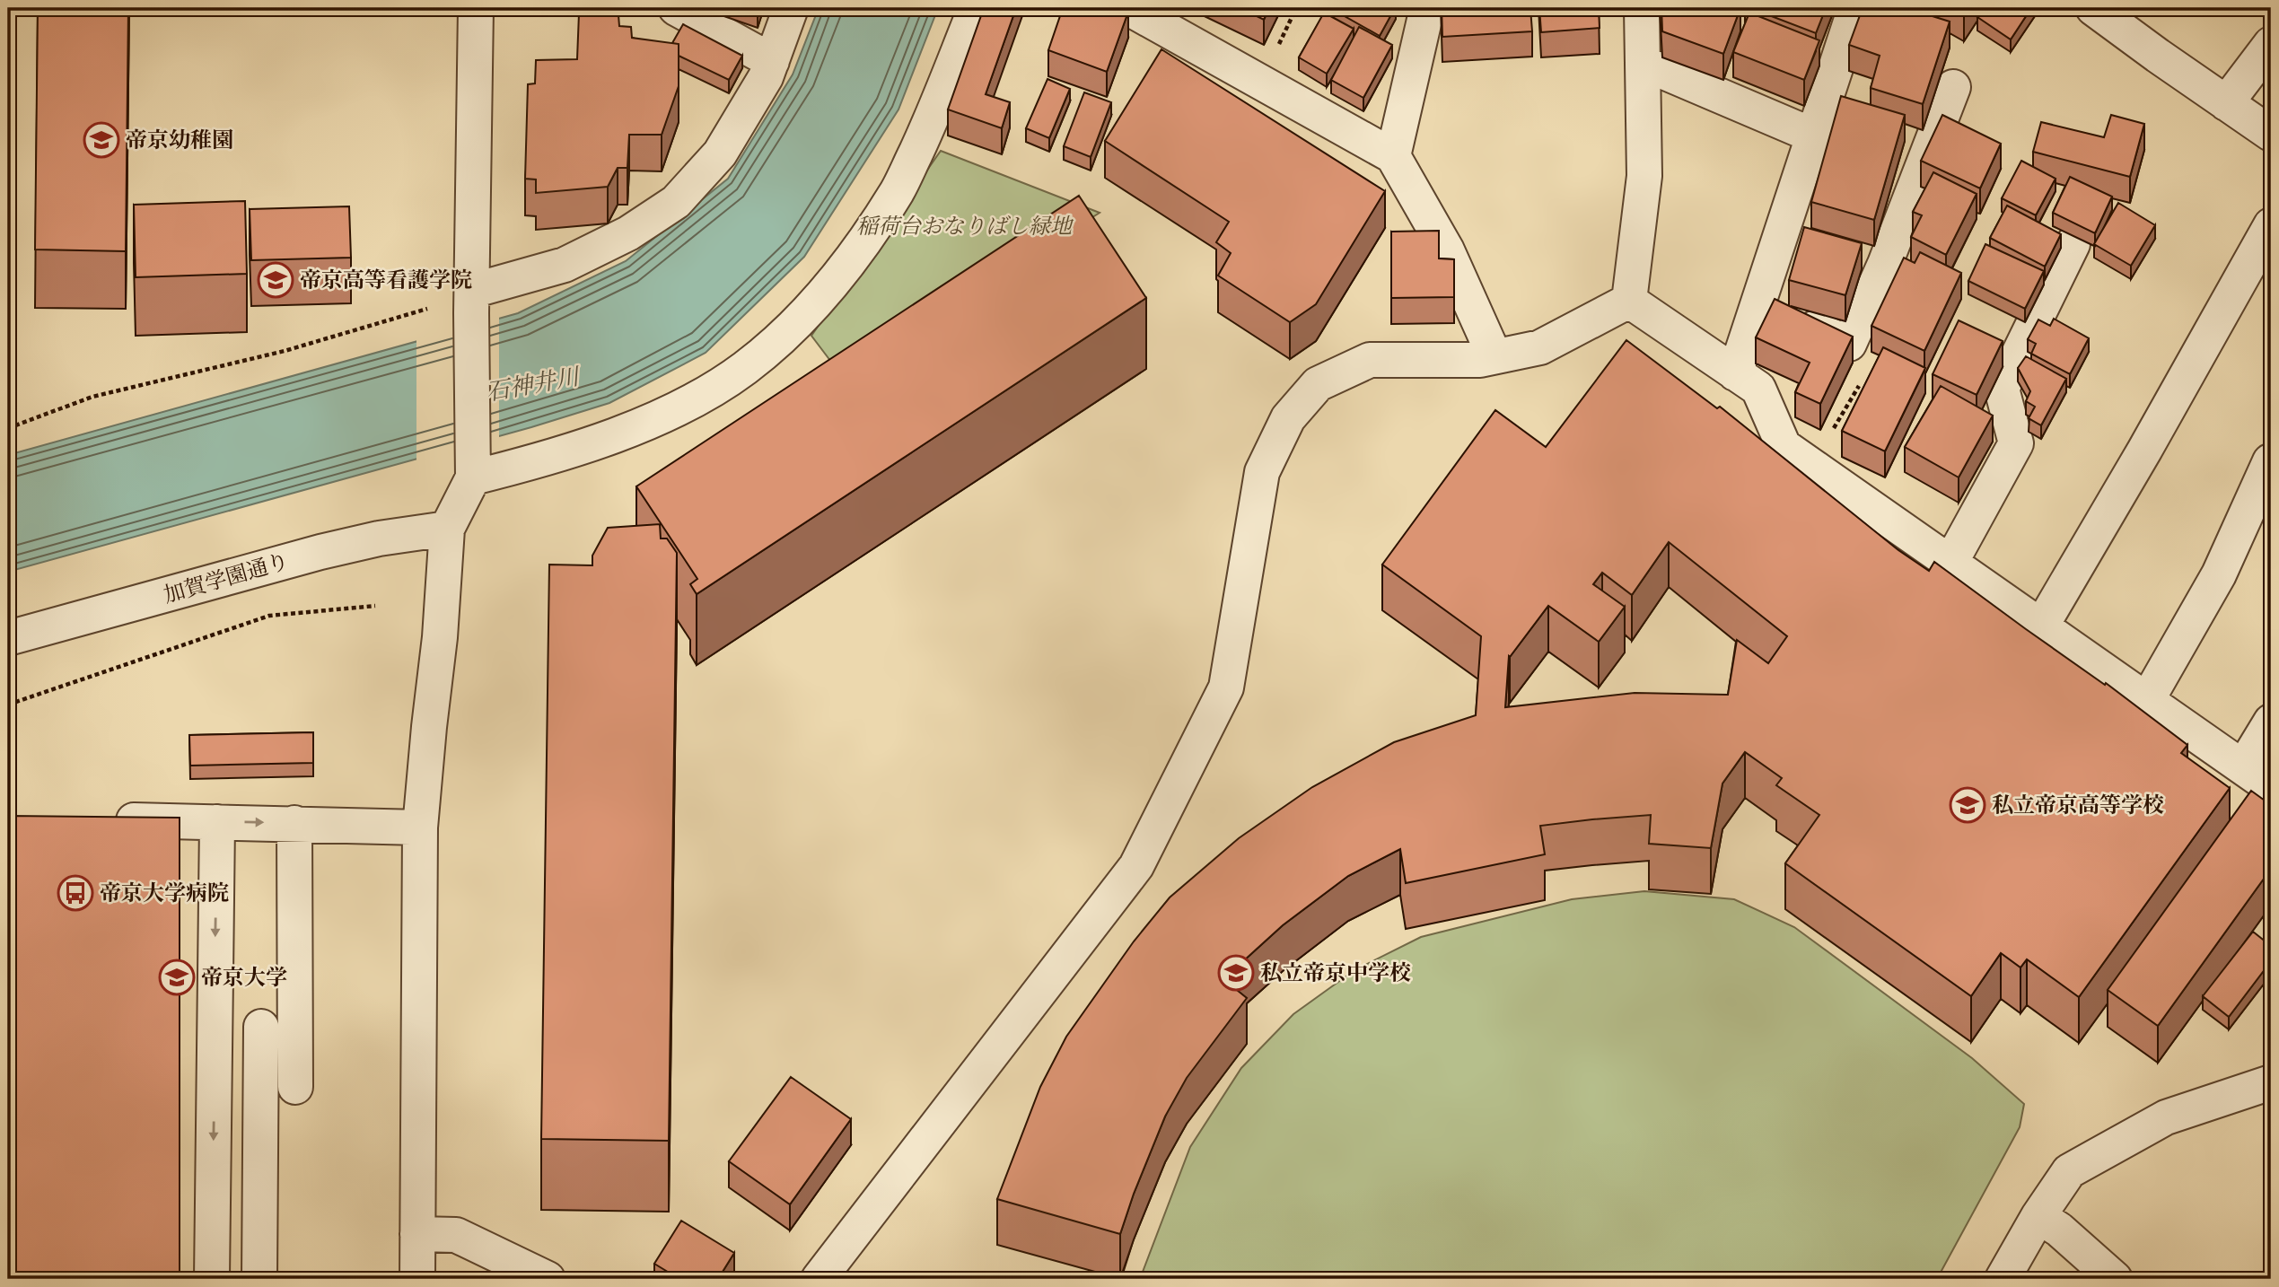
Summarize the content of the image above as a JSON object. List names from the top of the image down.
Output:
{
  "streets": {
    "street": ["加賀学園通り"]
  },
  "water": ["石神井川"],
  "parks": ["稲荷台おなりばし緑地"],
  "places": {
    "school or university": [
      "帝京幼稚園",
      "帝京高等看護学院",
      "私立帝京高等学校",
      "私立帝京中学校",
      "帝京大学"
    ],
    "bus stop": ["帝京大学病院"]
  }
}
